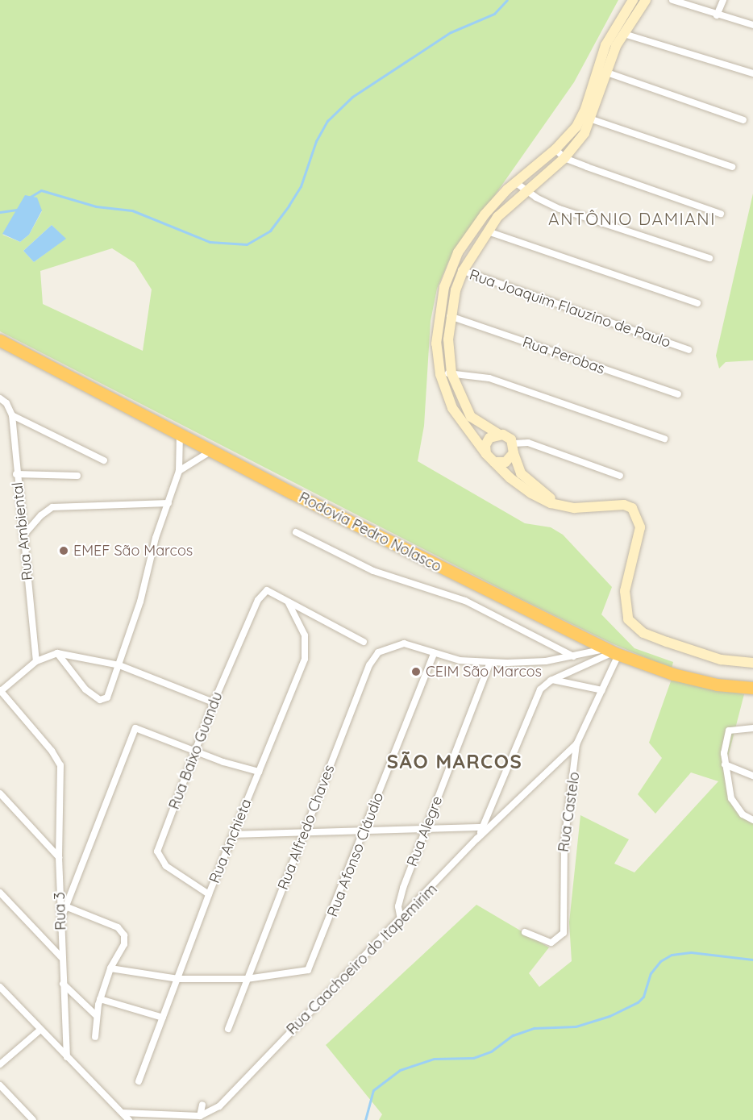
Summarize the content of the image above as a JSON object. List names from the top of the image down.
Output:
{
  "streets": {
    "highway": ["Rodovia Pedro Nolasco"],
    "street": [
      "Rua Joaquim Flauzino de Paulo",
      "Rua Perobas",
      "Rua Ambiental",
      "Rua Baixo Guandu",
      "Rua Castelo",
      "Rua Alfredo Chaves",
      "Rua Alegre",
      "Rua Anchieta",
      "Rua Afonso Cláudio",
      "Rua 3",
      "Rua Caachoeiro do Itapemirim"
    ]
  },
  "crossings": [
    ["Rodovia Pedro Nolasco", "Rua Castelo"],
    ["Rua Baixo Guandu", "Rua Anchieta"],
    ["Rua Castelo", "Rua Caachoeiro do Itapemirim"],
    ["Rua Alfredo Chaves", "Rua Afonso Cláudio"],
    ["Rua Alegre", "Rua Caachoeiro do Itapemirim"]
  ],
  "districts": ["ANTÔNIO DAMIANI", "SÃO MARCOS"],
  "places": ["EMEF São Marcos", "CEIM São Marcos"]
}
